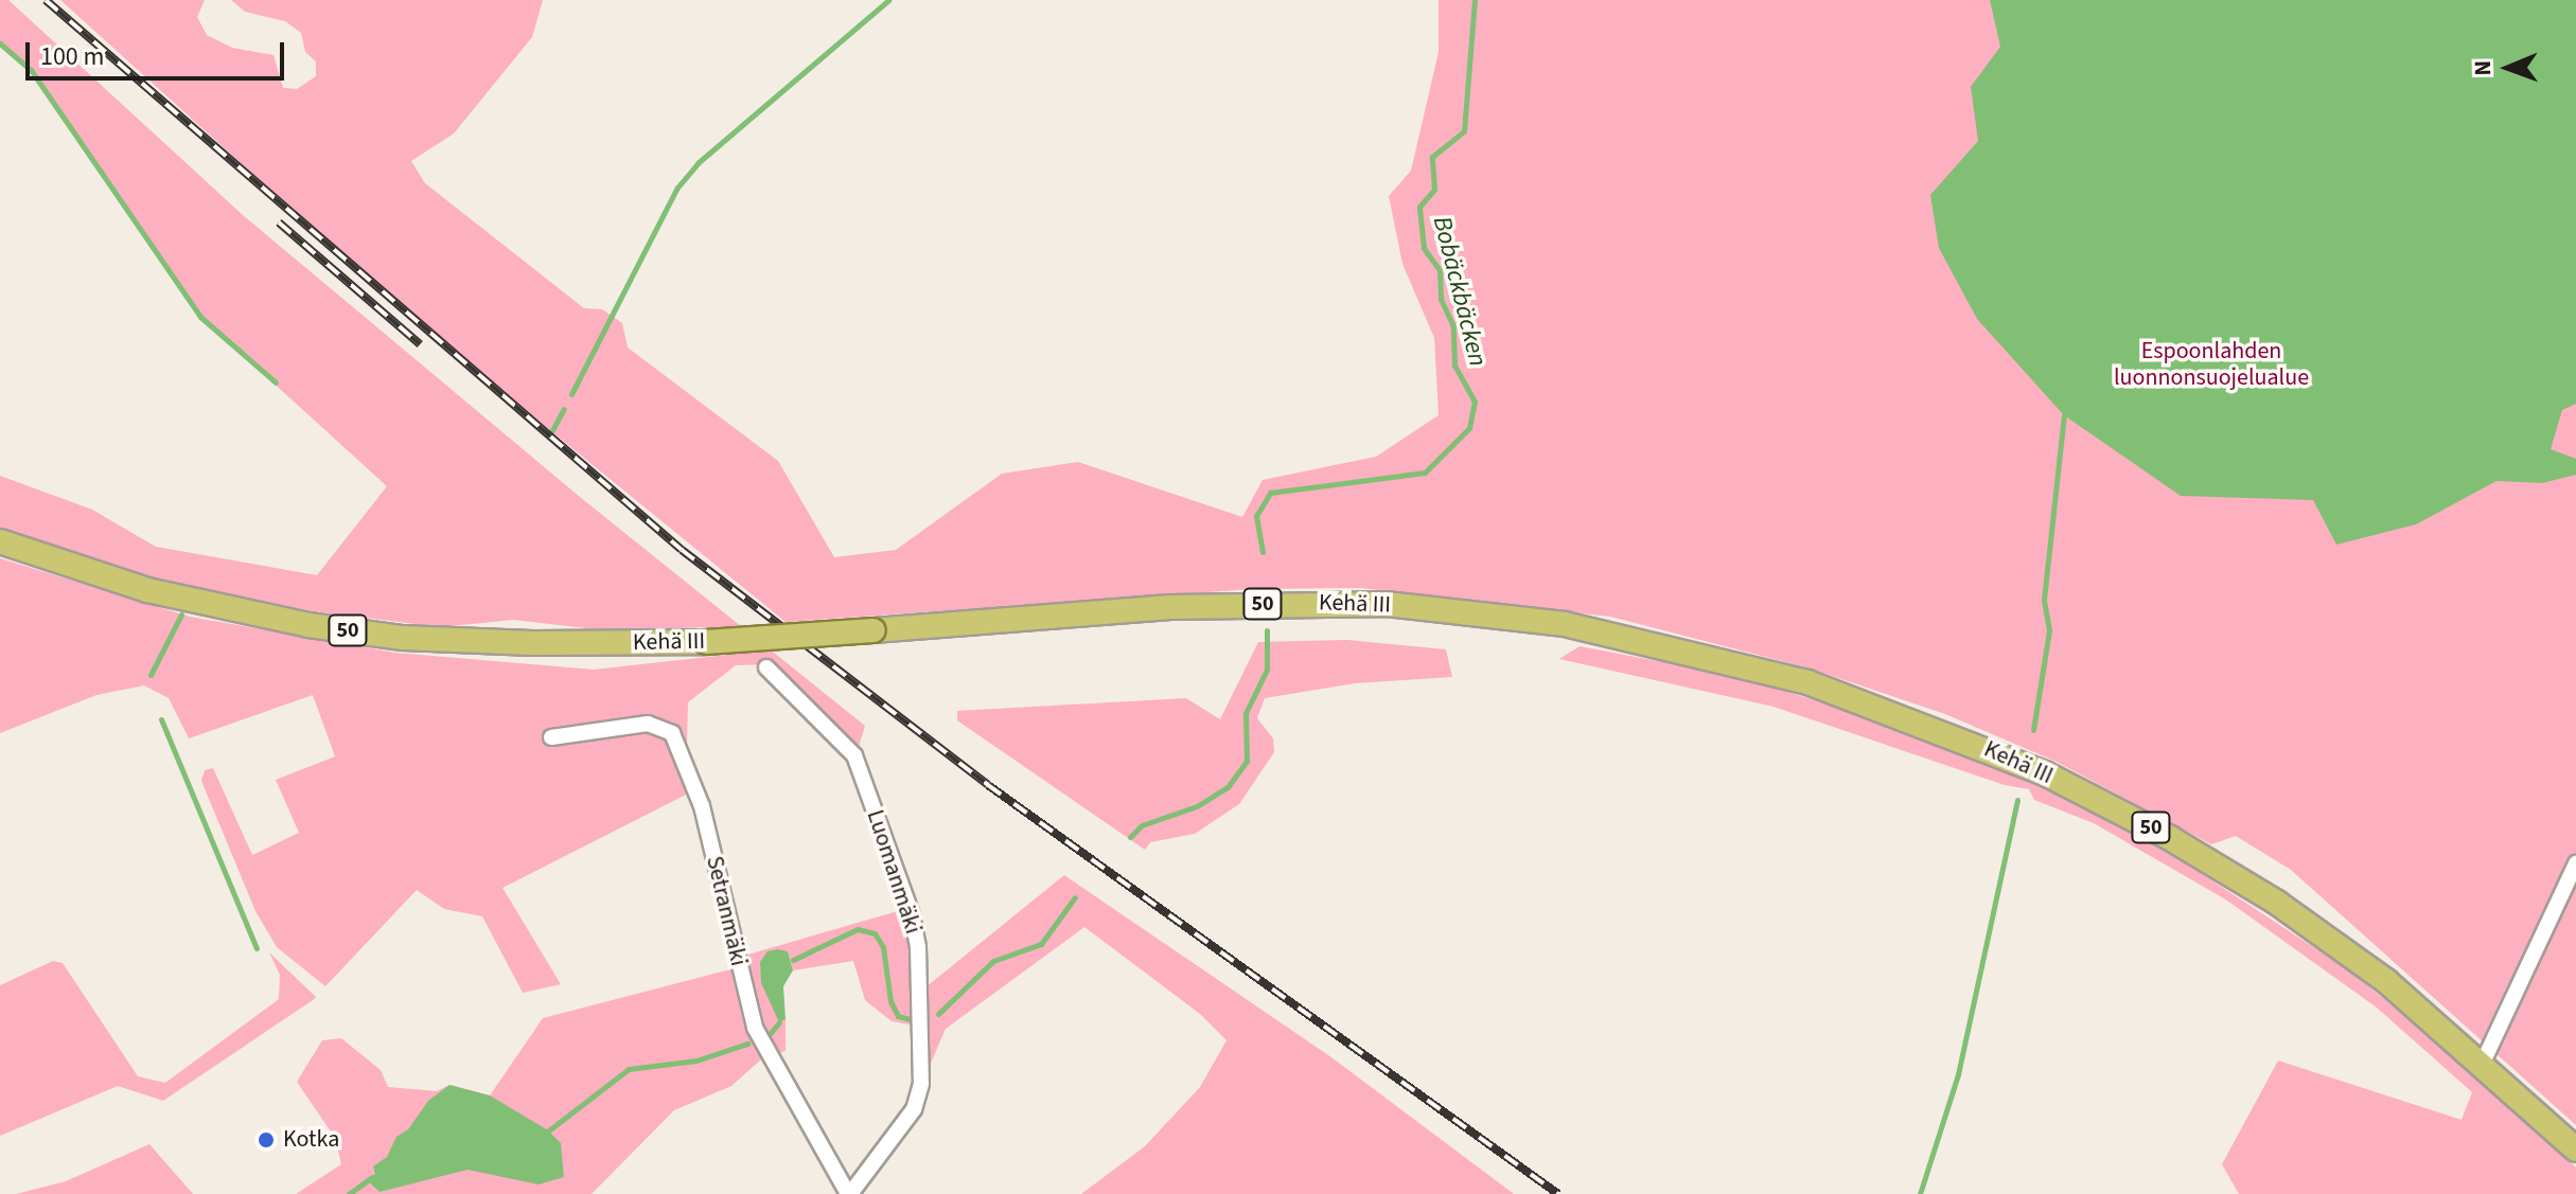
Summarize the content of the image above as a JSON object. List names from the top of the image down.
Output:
{
  "streets": {
    "highway": ["50", "Kehä III"],
    "street": ["Luomanmäki", "Setranmäki"]
  },
  "crossings": [
    ["Luomanmäki", "Setranmäki"]
  ],
  "water": ["Bobäckbäcken"],
  "parks": ["Espoonlahden luonnonsuojelualue"],
  "places": ["Kotka"],
  "scale_bar": "100 m",
  "north": "left"
}
